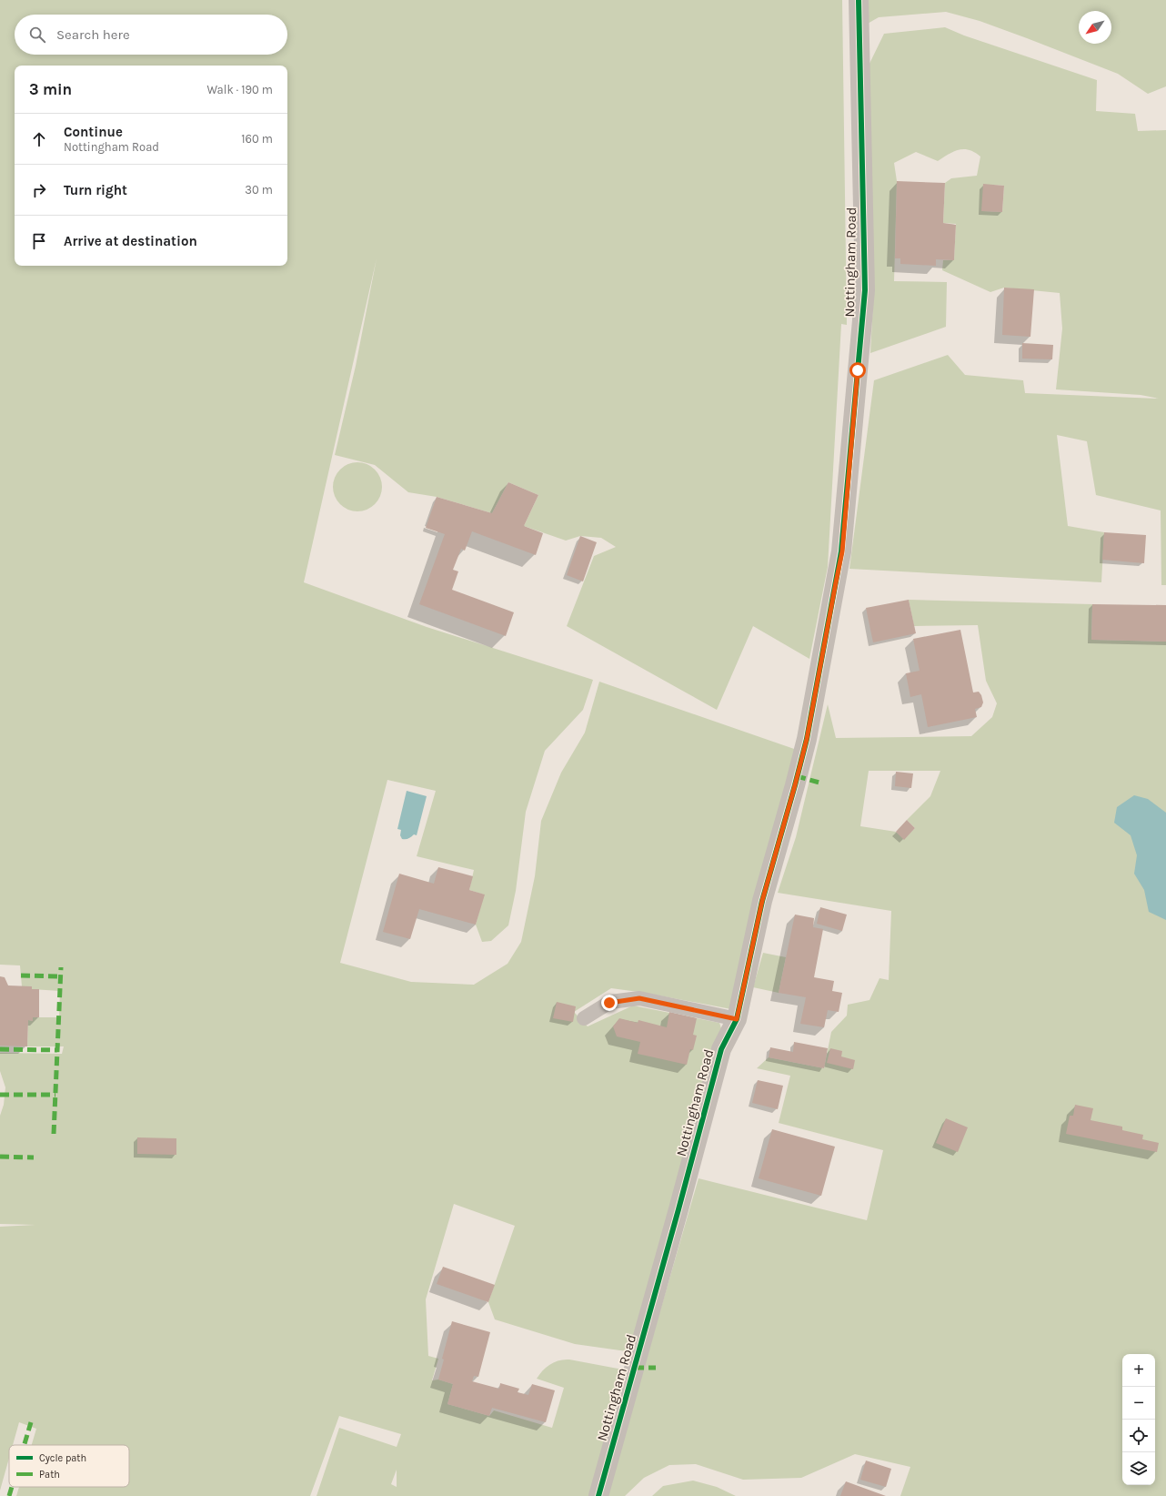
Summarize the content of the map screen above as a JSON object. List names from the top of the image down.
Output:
{
  "streets": {
    "street": ["Nottingham Road"]
  },
  "legend": ["Cycle path", "Path"],
  "north": "bottom left",
  "page": {
    "search": "Search here",
    "heading": ["3 min", "Walk · 190 m"],
    "list": [
      ["Continue", "Nottingham Road", "160 m"],
      ["Turn right", "30 m"],
      "Arrive at destination"
    ],
    "map_buttons": ["+", "−"]
  }
}
